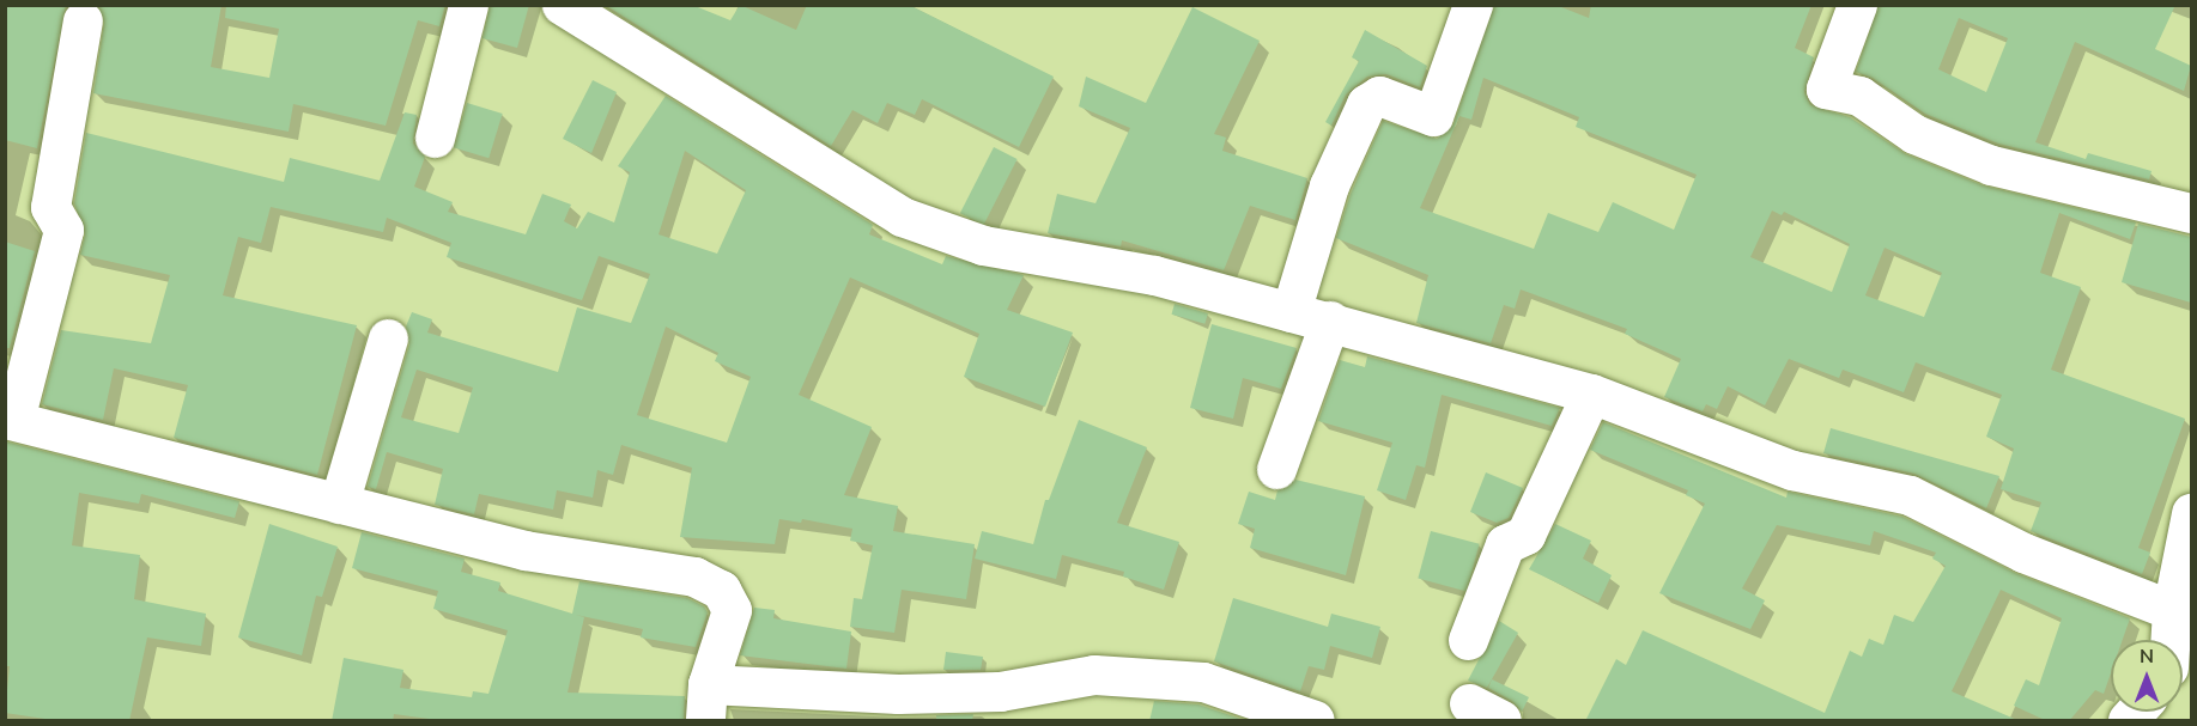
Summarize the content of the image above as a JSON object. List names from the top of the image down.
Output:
{
  "north": "top"
}
